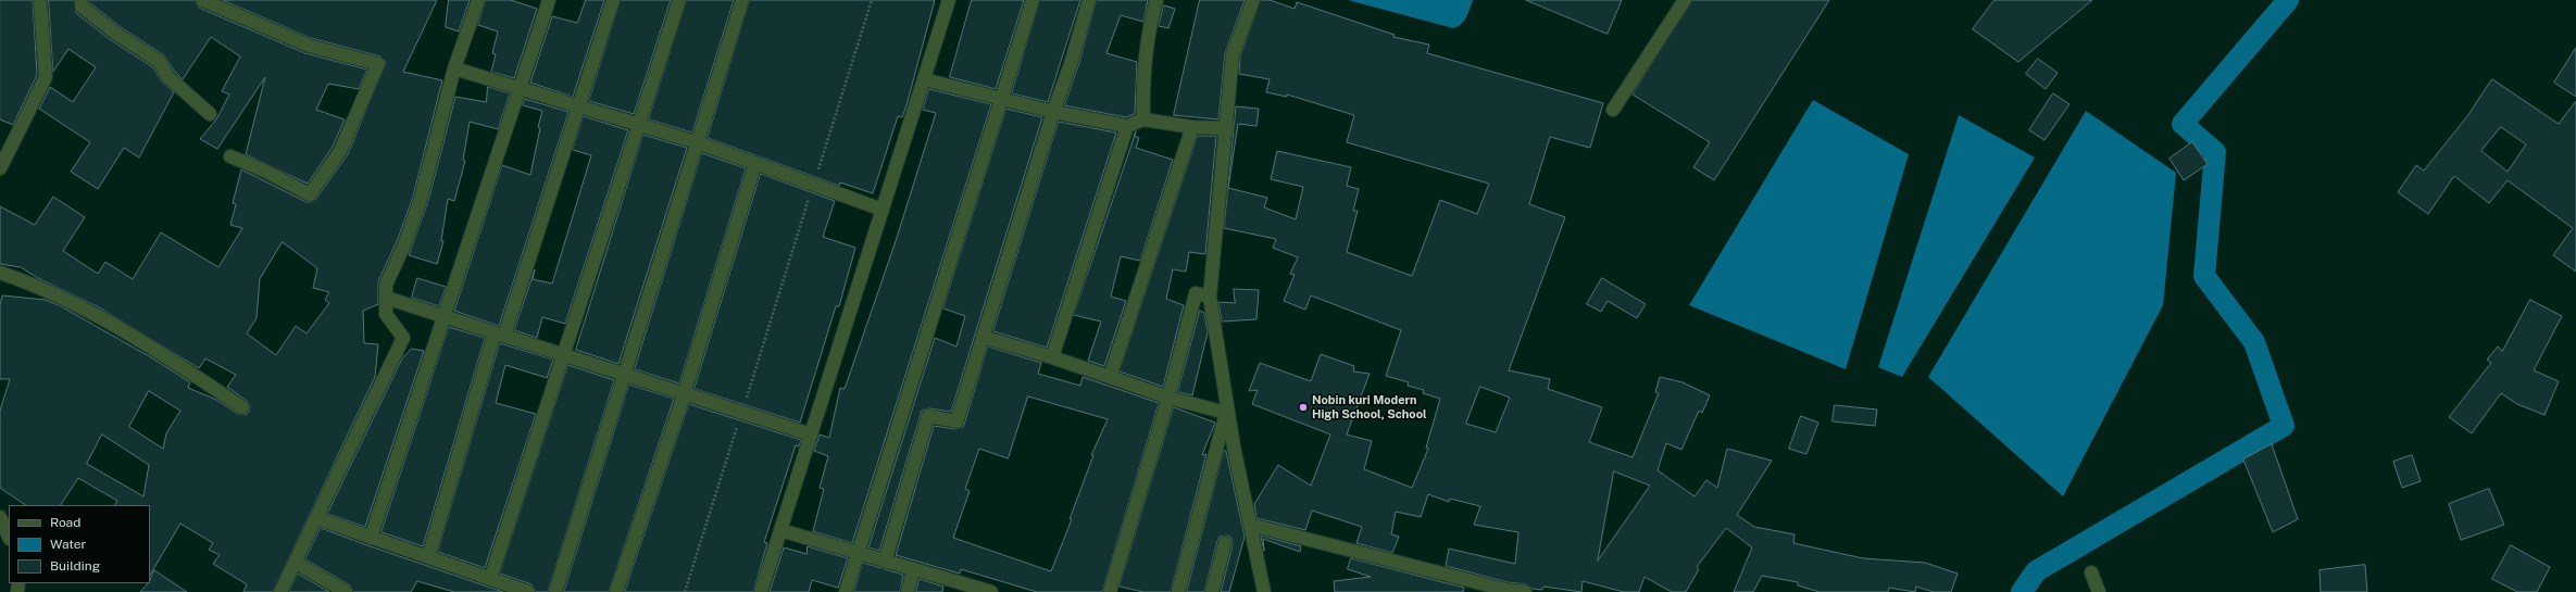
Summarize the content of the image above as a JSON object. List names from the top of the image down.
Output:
{
  "places": ["Nobin kuri Modern High School, School"],
  "legend": ["Road", "Water", "Building"]
}
